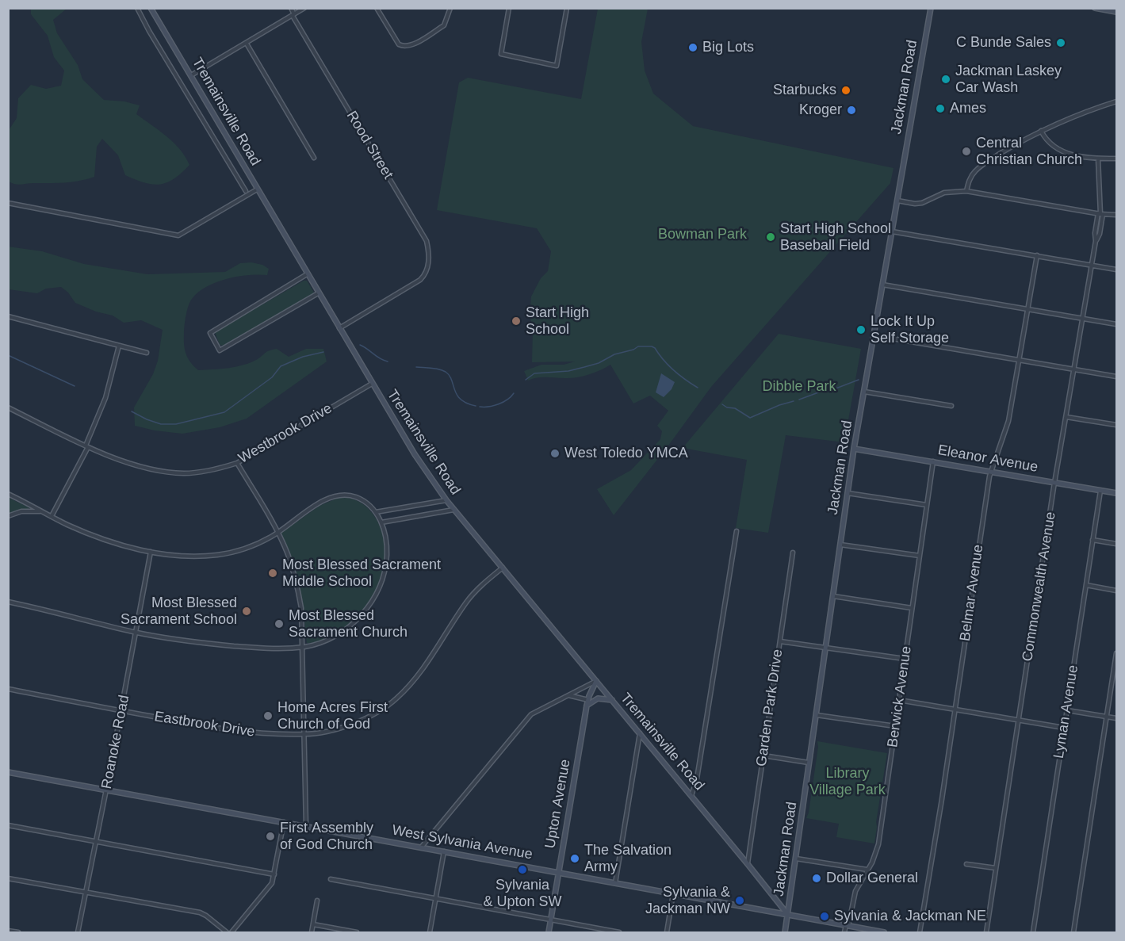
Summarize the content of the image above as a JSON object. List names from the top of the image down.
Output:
{
  "streets": {
    "street": [
      "Jackman Road",
      "Tremainsville Road",
      "Rood Street",
      "Westbrook Drive",
      "Eleanor Avenue",
      "Commonwealth Avenue",
      "Belmar Avenue",
      "Berwick Avenue",
      "Garden Park Drive",
      "Lyman Avenue",
      "Eastbrook Drive",
      "Roanoke Road",
      "Upton Avenue",
      "West Sylvania Avenue"
    ]
  },
  "crossings": [
    ["Jackman Road", "Tremainsville Road"],
    ["Jackman Road", "Eleanor Avenue"],
    ["Jackman Road", "West Sylvania Avenue"],
    ["Tremainsville Road", "Rood Street"],
    ["Tremainsville Road", "Westbrook Drive"],
    ["Tremainsville Road", "Garden Park Drive"],
    ["Tremainsville Road", "Eastbrook Drive"],
    ["Tremainsville Road", "Upton Avenue"],
    ["Tremainsville Road", "West Sylvania Avenue"],
    ["Eleanor Avenue", "Commonwealth Avenue"],
    ["Eleanor Avenue", "Belmar Avenue"],
    ["Eleanor Avenue", "Berwick Avenue"],
    ["Eleanor Avenue", "Lyman Avenue"],
    ["Berwick Avenue", "West Sylvania Avenue"],
    ["Eastbrook Drive", "Roanoke Road"],
    ["Roanoke Road", "West Sylvania Avenue"],
    ["Upton Avenue", "West Sylvania Avenue"]
  ],
  "parks": ["Bowman Park", "Dibble Park", "Library Village Park"],
  "places": [
    "C Bunde Sales",
    "Big Lots",
    "Jackman Laskey Car Wash",
    "Starbucks",
    "Ames",
    "Kroger",
    "Central Christian Church",
    "Start High School Baseball Field",
    "Start High School",
    "Lock It Up Self Storage",
    "West Toledo YMCA",
    "Most Blessed Sacrament Middle School",
    "Most Blessed Sacrament School",
    "Most Blessed Sacrament Church",
    "Home Acres First Church of God",
    "First Assembly of God Church",
    "The Salvation Army",
    "Sylvania & Upton SW",
    "Dollar General",
    "Sylvania & Jackman NW",
    "Sylvania & Jackman NE"
  ]
}
